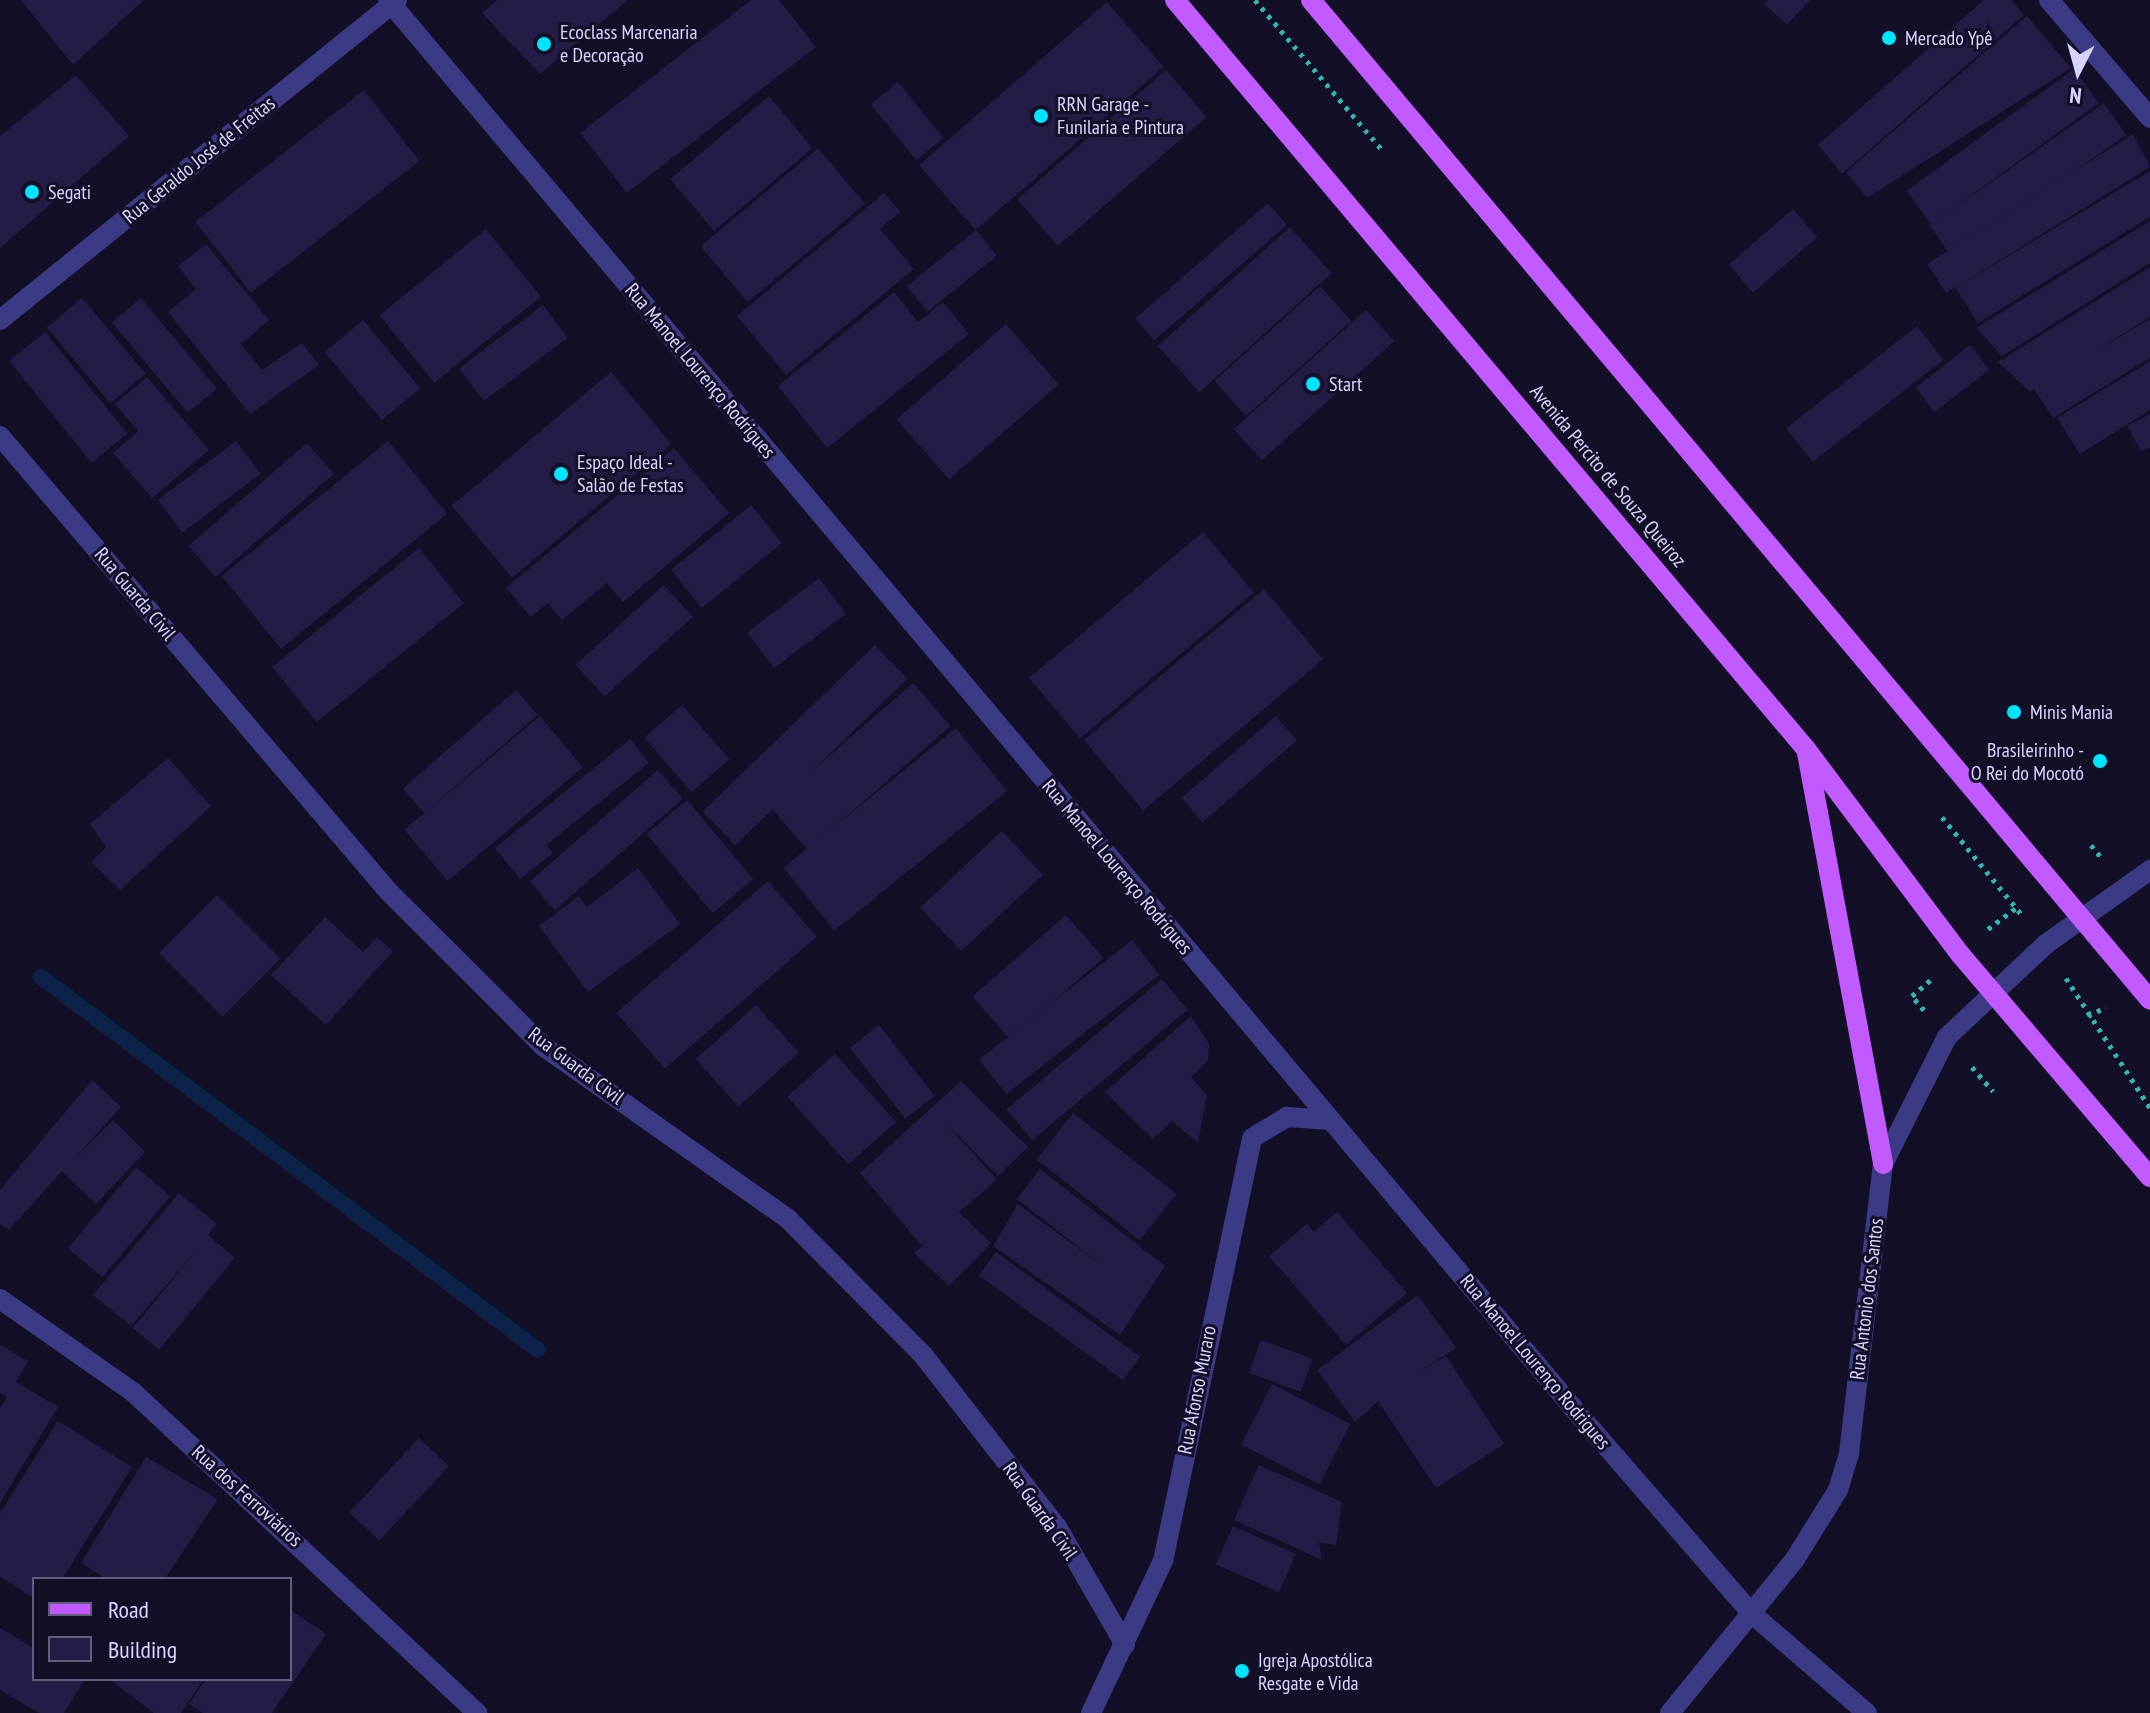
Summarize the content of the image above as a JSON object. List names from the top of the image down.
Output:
{
  "streets": {
    "main road": ["Avenida Percito de Souza Queiroz"],
    "street": [
      "Rua Geraldo José de Freitas",
      "Rua Manoel Lourenço Rodrigues",
      "Rua Guarda Civil",
      "Rua Antonio dos Santos",
      "Rua Afonso Muraro",
      "Rua dos Ferroviários"
    ]
  },
  "crossings": [
    ["Rua Geraldo José de Freitas", "Rua Manoel Lourenço Rodrigues"],
    ["Rua Manoel Lourenço Rodrigues", "Rua Antonio dos Santos"],
    ["Rua Manoel Lourenço Rodrigues", "Rua Afonso Muraro"],
    ["Avenida Percito de Souza Queiroz", "Rua Antonio dos Santos"],
    ["Rua Guarda Civil", "Rua Afonso Muraro"]
  ],
  "places": [
    "Mercado Ypê",
    "Ecoclass Marcenaria e Decoração",
    "RRN Garage - Funilaria e Pintura",
    "Segati",
    "Start",
    "Espaço Ideal - Salão de Festas",
    "Minis Mania",
    "Brasileirinho - O Rei do Mocotó",
    "Igreja Apostólica Resgate e Vida"
  ],
  "legend": ["Road", "Building"],
  "north": "bottom"
}
